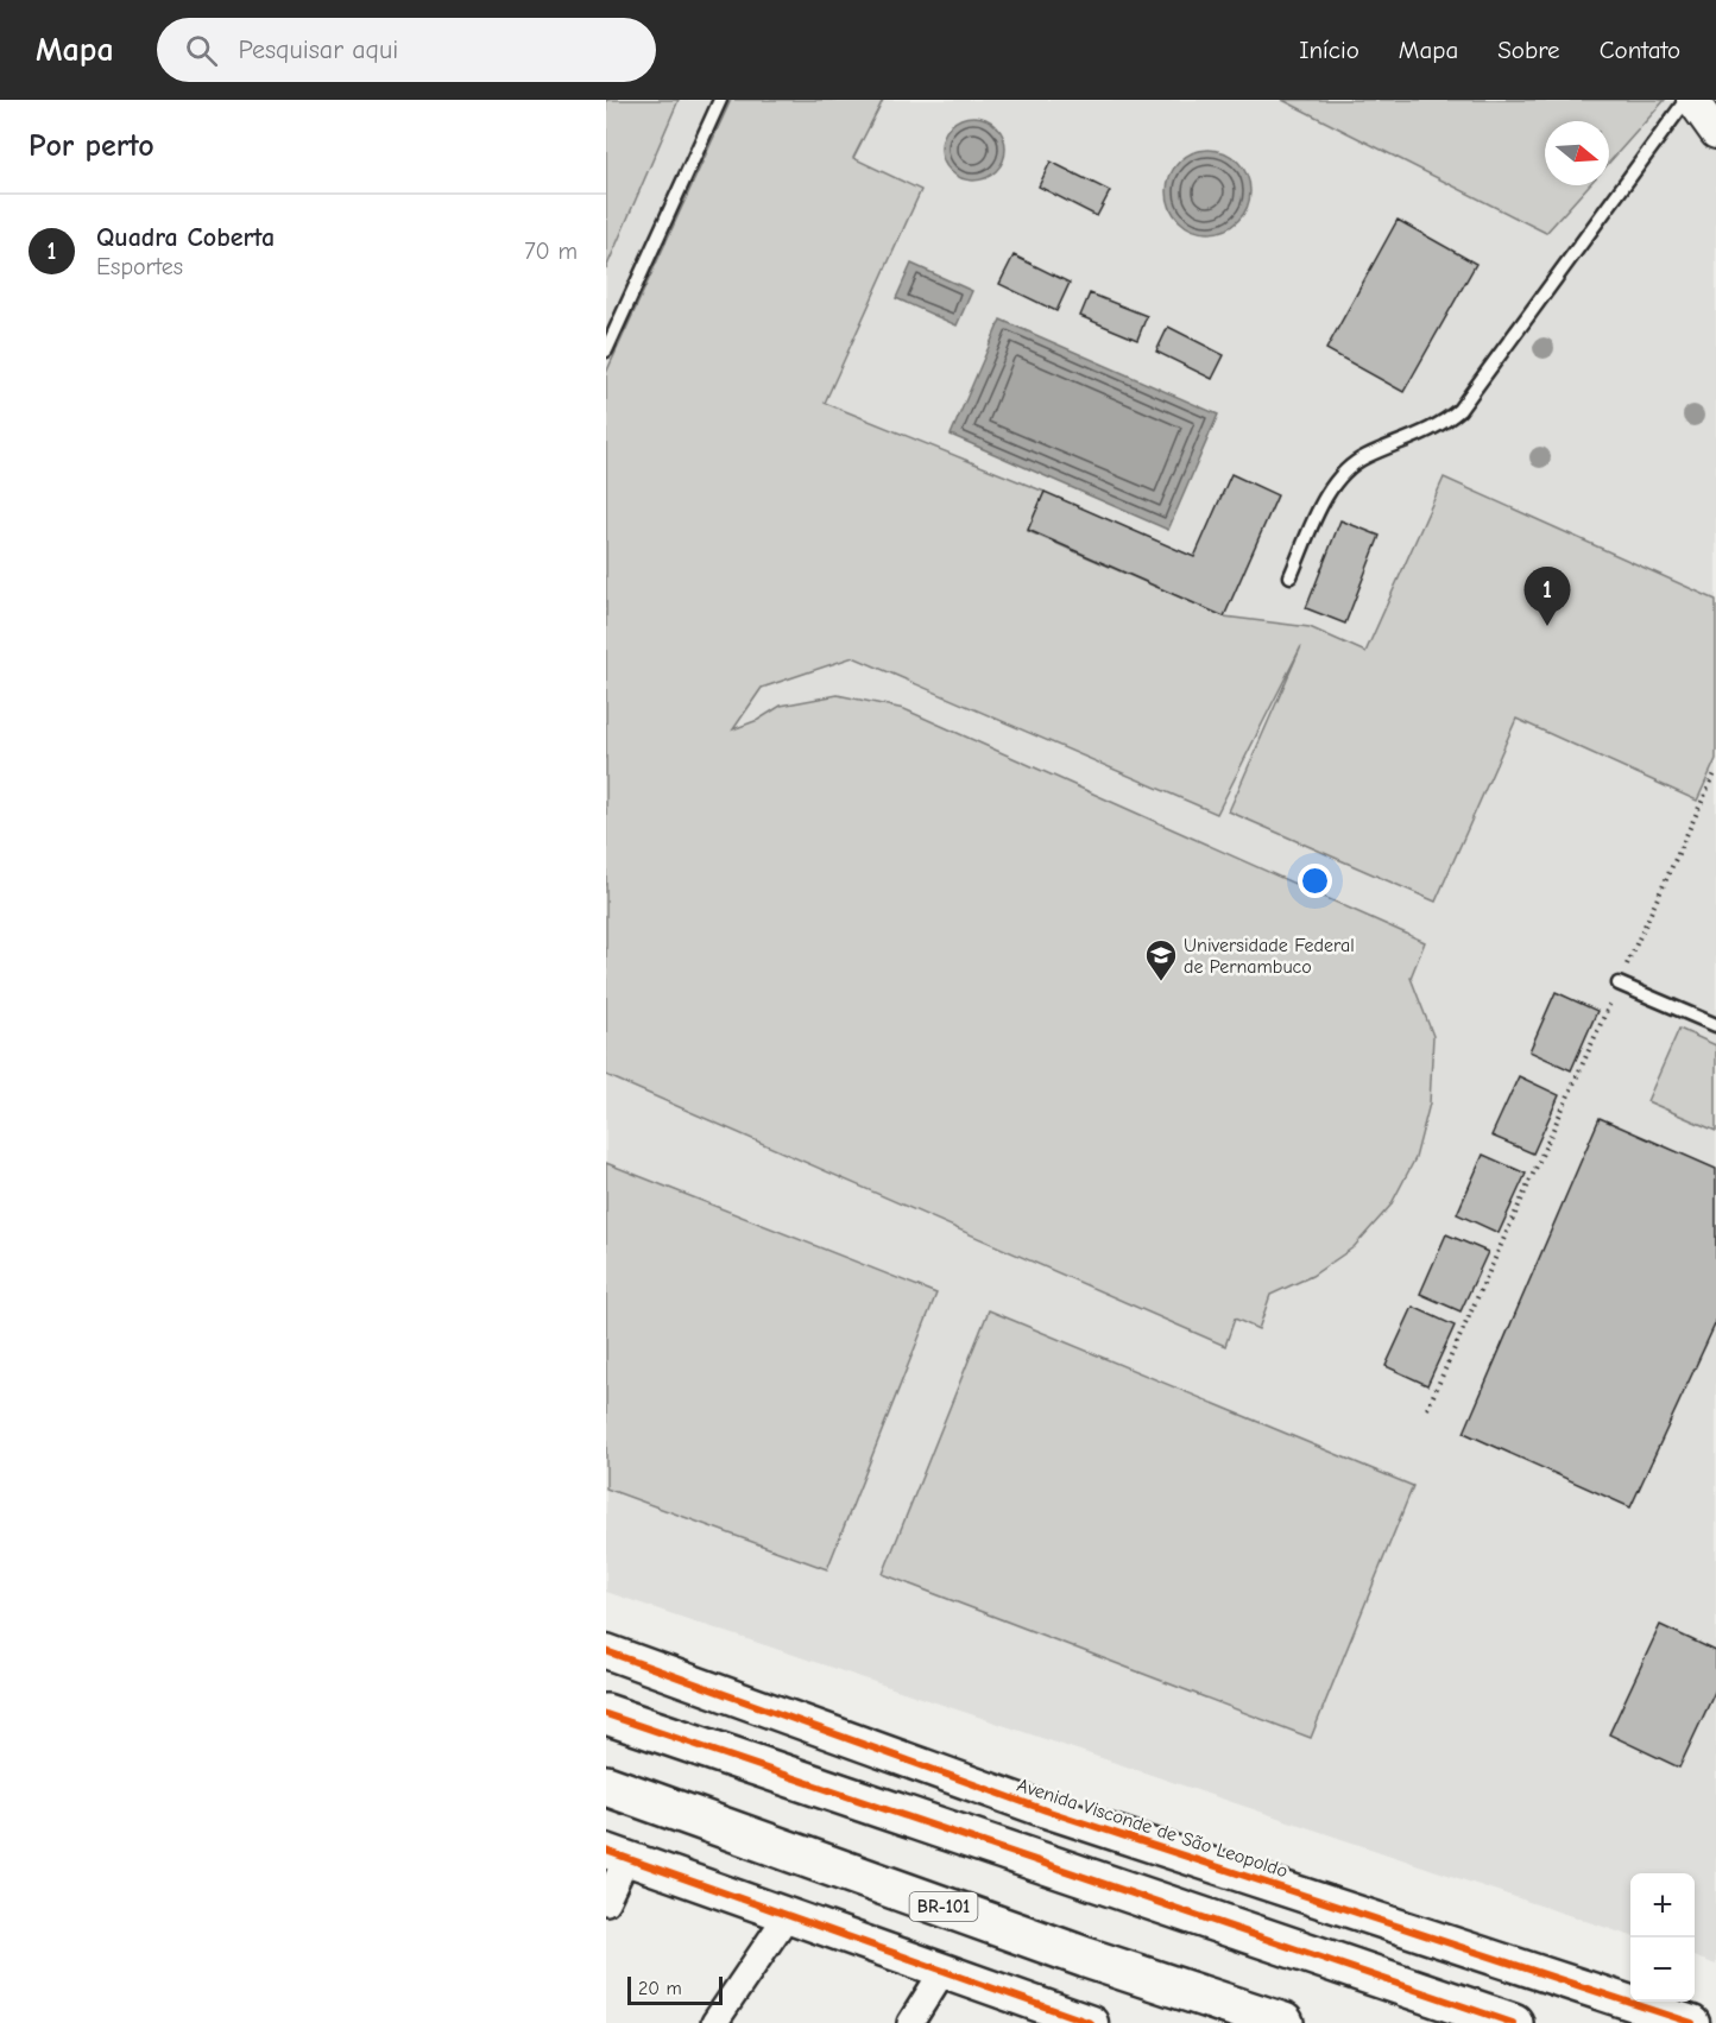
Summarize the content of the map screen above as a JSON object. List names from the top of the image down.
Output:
{
  "streets": {
    "highway": ["BR-101"],
    "main road": ["Avenida Visconde de São Leopoldo"]
  },
  "places": {
    "school or university": ["Universidade Federal de Pernambuco"]
  },
  "scale_bar": "20 m",
  "north": "right",
  "page": {
    "header": "Mapa",
    "search": "Pesquisar aqui",
    "nav": [
      "Início",
      "Mapa",
      "Sobre",
      "Contato"
    ],
    "heading": "Por perto",
    "list": [
      {
        "mark": "1",
        "name": "Quadra Coberta",
        "note": "Esportes",
        "value": "70 m"
      }
    ],
    "pins": "1",
    "map_buttons": ["+", "−"],
    "scale": "20 m"
  }
}
